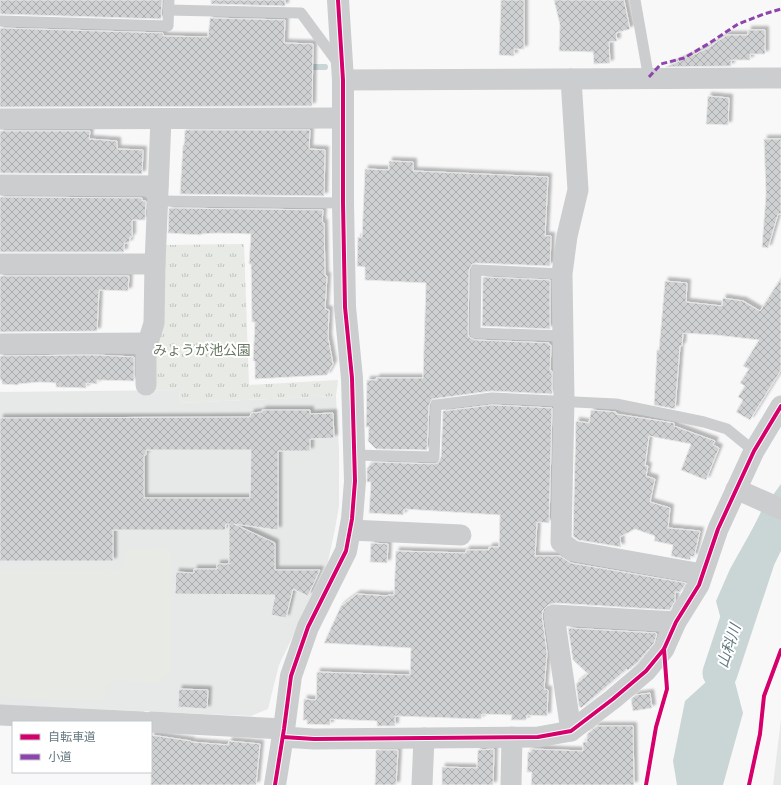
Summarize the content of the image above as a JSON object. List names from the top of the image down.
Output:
{
  "water": ["山科川"],
  "parks": ["みょうが池公園"],
  "legend": ["自転車道", "小道"]
}
